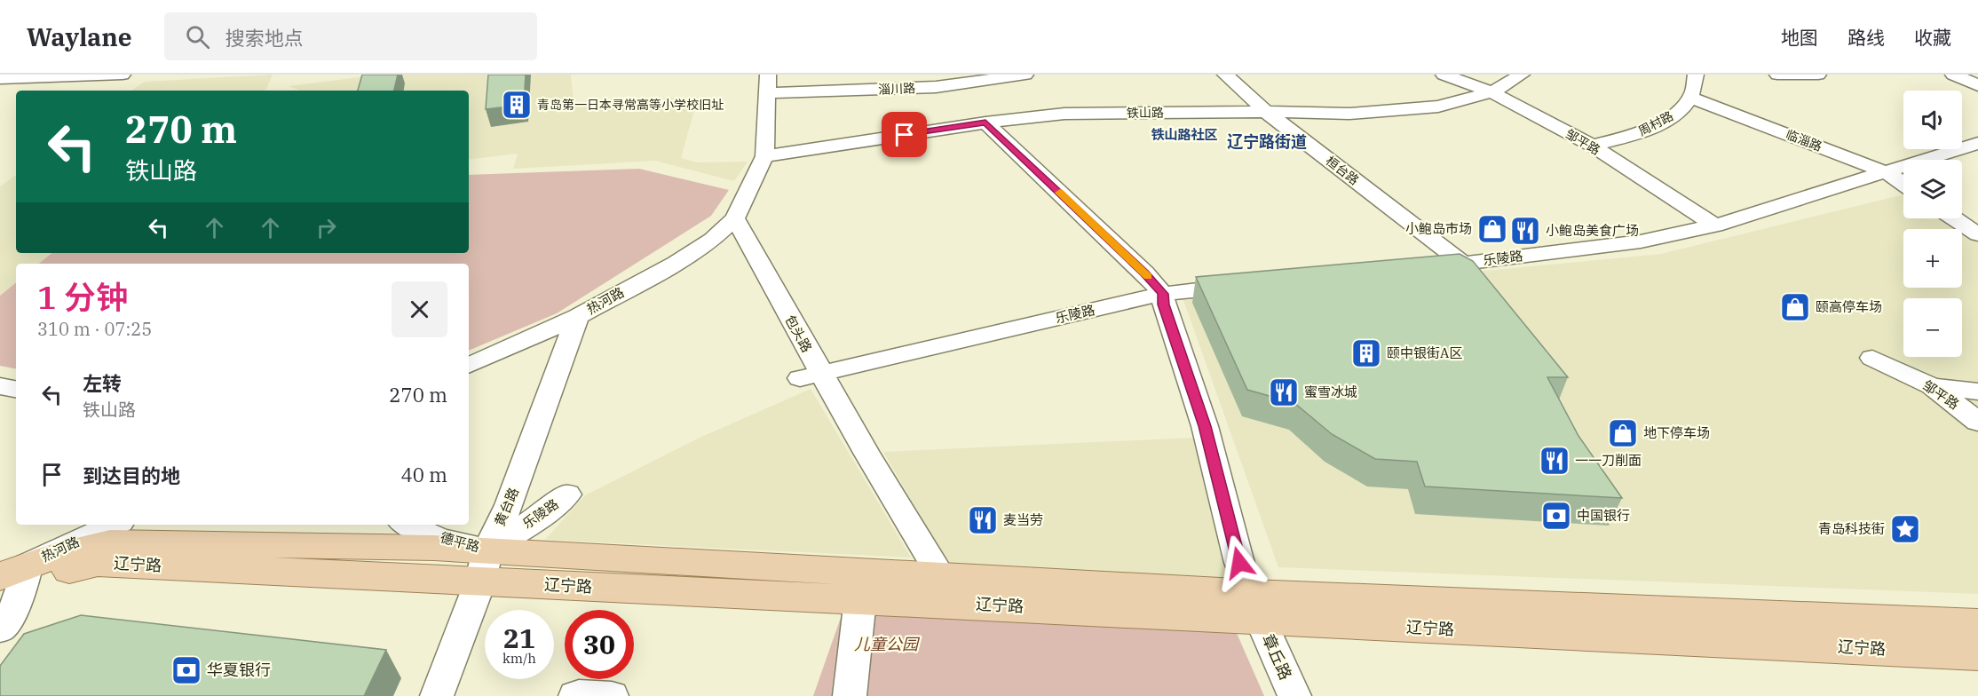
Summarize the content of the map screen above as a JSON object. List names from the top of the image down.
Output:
{
  "streets": {
    "main road": ["辽宁路"],
    "street": [
      "淄川路",
      "铁山路",
      "周村路",
      "临淄路",
      "邹平路",
      "桓台路",
      "乐陵路",
      "热河路",
      "包头路",
      "黄台路",
      "德平路",
      "章丘路"
    ]
  },
  "crossings": [
    ["铁山路", "邹平路"],
    ["铁山路", "桓台路"],
    ["铁山路", "章丘路"],
    ["周村路", "临淄路"],
    ["周村路", "邹平路"],
    ["临淄路", "乐陵路"],
    ["邹平路", "乐陵路"],
    ["桓台路", "乐陵路"],
    ["乐陵路", "包头路"],
    ["乐陵路", "黄台路"],
    ["乐陵路", "德平路"],
    ["乐陵路", "辽宁路"],
    ["乐陵路", "章丘路"],
    ["热河路", "包头路"],
    ["热河路", "黄台路"],
    ["热河路", "辽宁路"],
    ["包头路", "辽宁路"],
    ["黄台路", "德平路"],
    ["黄台路", "辽宁路"],
    ["德平路", "辽宁路"],
    ["辽宁路", "章丘路"]
  ],
  "districts": ["铁山路社区", "辽宁路街道"],
  "parks": ["儿童公园"],
  "places": {
    "building": ["青岛第一日本寻常高等小学校旧址", "颐中银街A区"],
    "shop": ["小鲍岛市场", "颐高停车场", "地下停车场"],
    "restaurant": [
      "小鲍岛美食广场",
      "蜜雪冰城",
      "一一刀削面",
      "麦当劳"
    ],
    "bank": ["中国银行", "华夏银行"],
    "place": ["青岛科技街"]
  },
  "page": {
    "header": "Waylane",
    "search": "搜索地点",
    "nav": ["地图", "路线", "收藏"],
    "map_buttons": ["+", "−"],
    "turn": ["270 m", "铁山路"],
    "heading": ["1 分钟", "310 m · 07:25"],
    "list": [
      {
        "name": "左转",
        "note": "铁山路",
        "value": "270 m"
      },
      {
        "name": "到达目的地",
        "value": "40 m"
      }
    ],
    "speed": "21 km/h",
    "limit": "30"
  }
}
